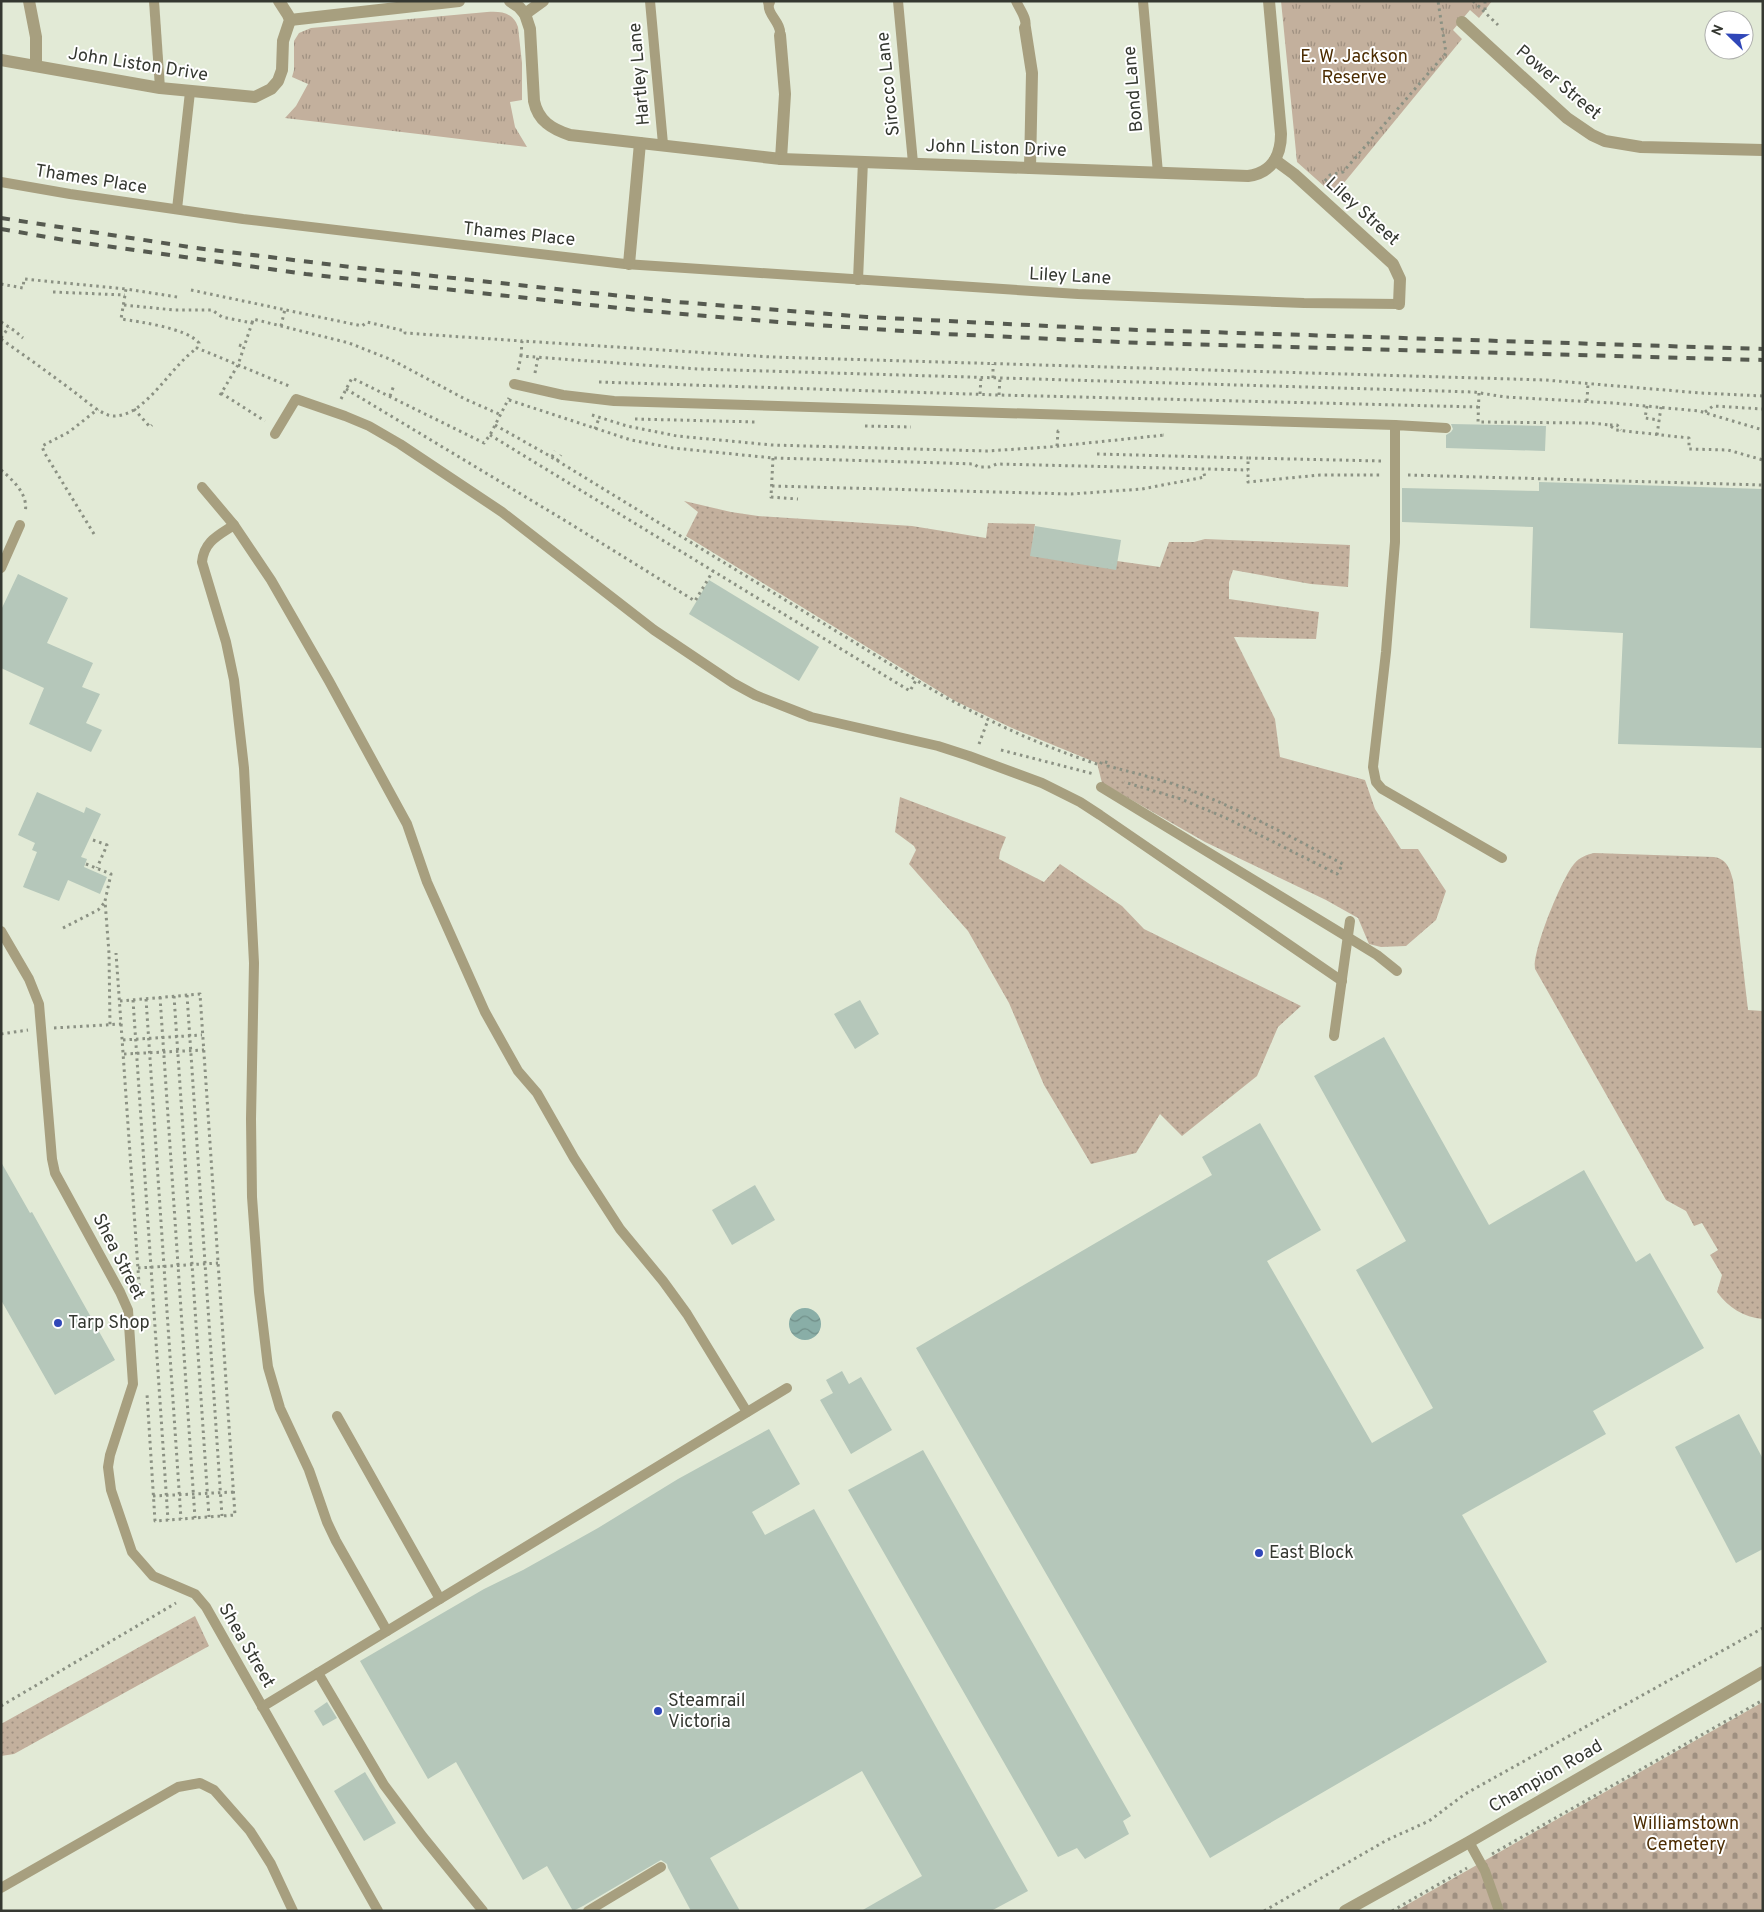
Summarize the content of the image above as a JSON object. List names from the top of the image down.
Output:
{
  "streets": {
    "street": [
      "John Liston Drive",
      "Power Street",
      "Liley Street",
      "Champion Road"
    ],
    "lane": [
      "Hartley Lane",
      "Sirocco Lane",
      "Bond Lane",
      "Thames Place",
      "Liley Lane",
      "Shea Street"
    ]
  },
  "crossings": [
    ["John Liston Drive", "Hartley Lane"],
    ["John Liston Drive", "Sirocco Lane"],
    ["John Liston Drive", "Bond Lane"],
    ["John Liston Drive", "Liley Street"],
    ["Thames Place", "Liley Lane"],
    ["Liley Street", "Liley Lane"]
  ],
  "parks": ["E. W. Jackson Reserve", "Williamstown Cemetery"],
  "places": ["Tarp Shop", "East Block", "Steamrail Victoria"],
  "north": "top left"
}
